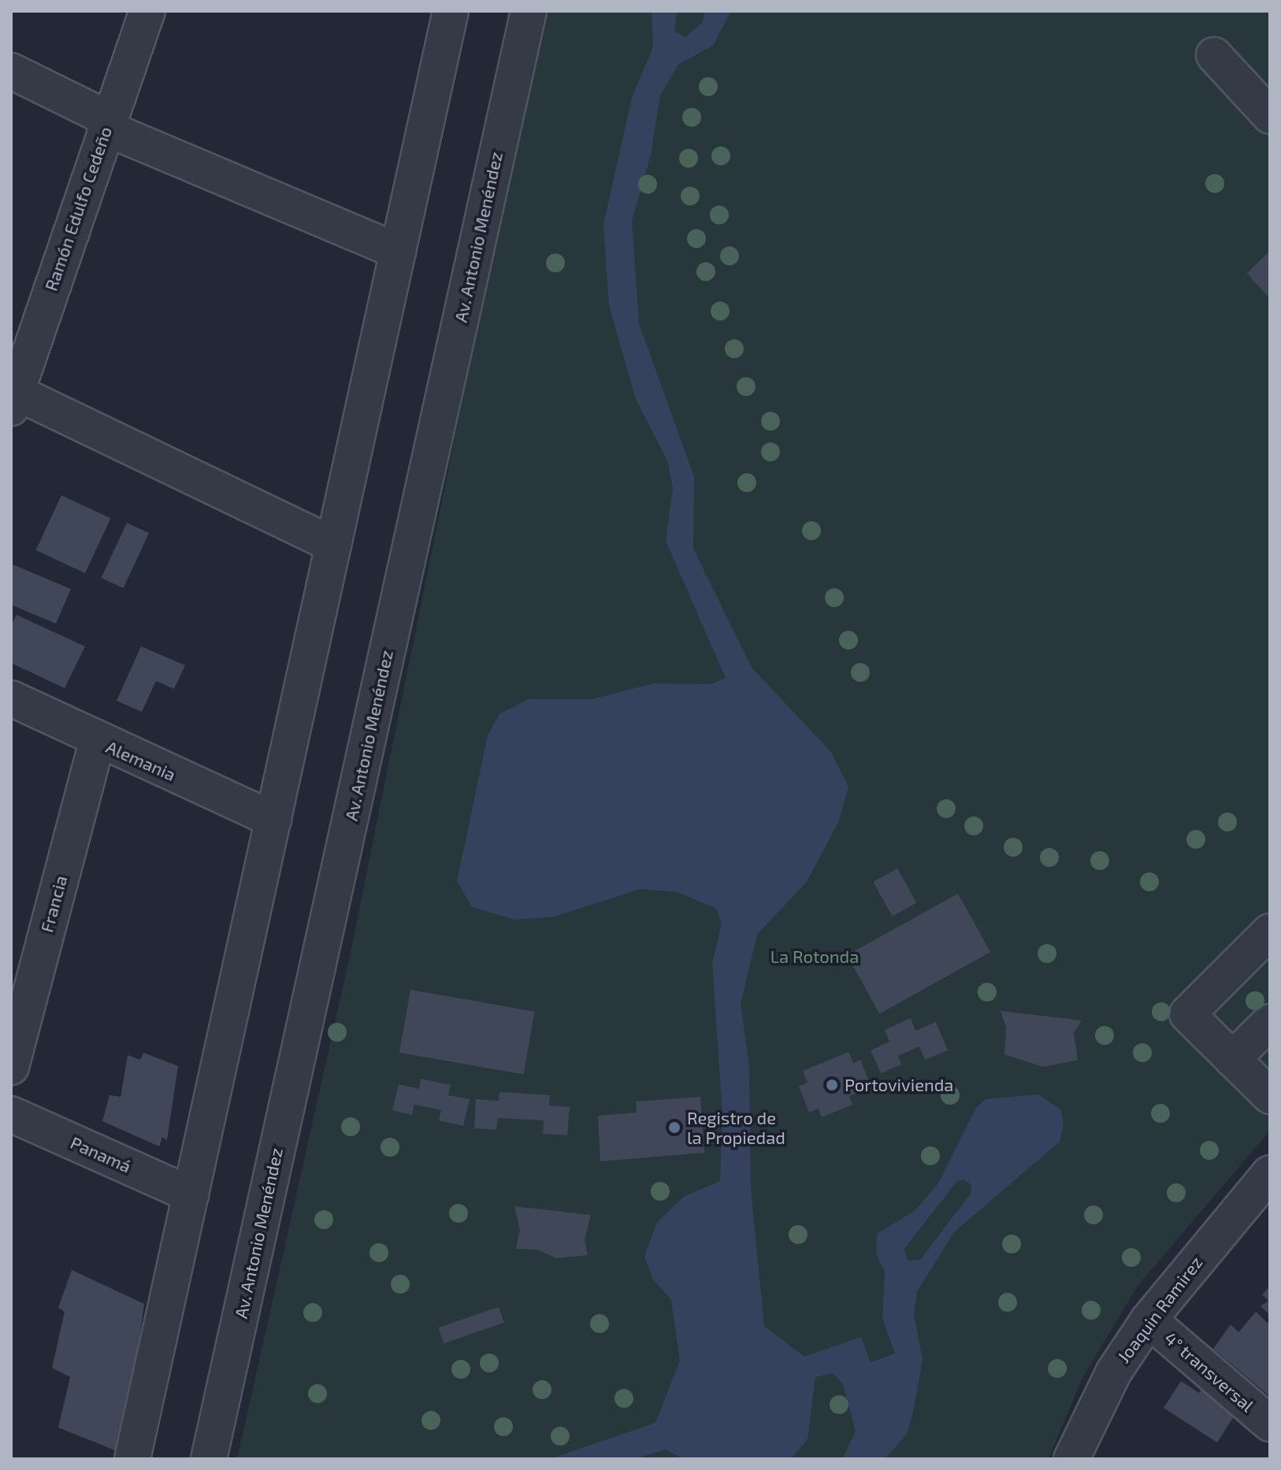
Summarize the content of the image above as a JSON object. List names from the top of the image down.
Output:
{
  "streets": {
    "street": [
      "Ramón Edulfo Cedeño",
      "Av. Antonio Menéndez",
      "Alemania",
      "Francia",
      "Panamá",
      "Joaquin Ramirez",
      "4° transversal"
    ]
  },
  "crossings": [
    ["Alemania", "Francia"],
    ["Joaquin Ramirez", "4° transversal"]
  ],
  "parks": ["La Rotonda"],
  "places": ["Portovivienda", "Registro de la Propiedad"]
}
